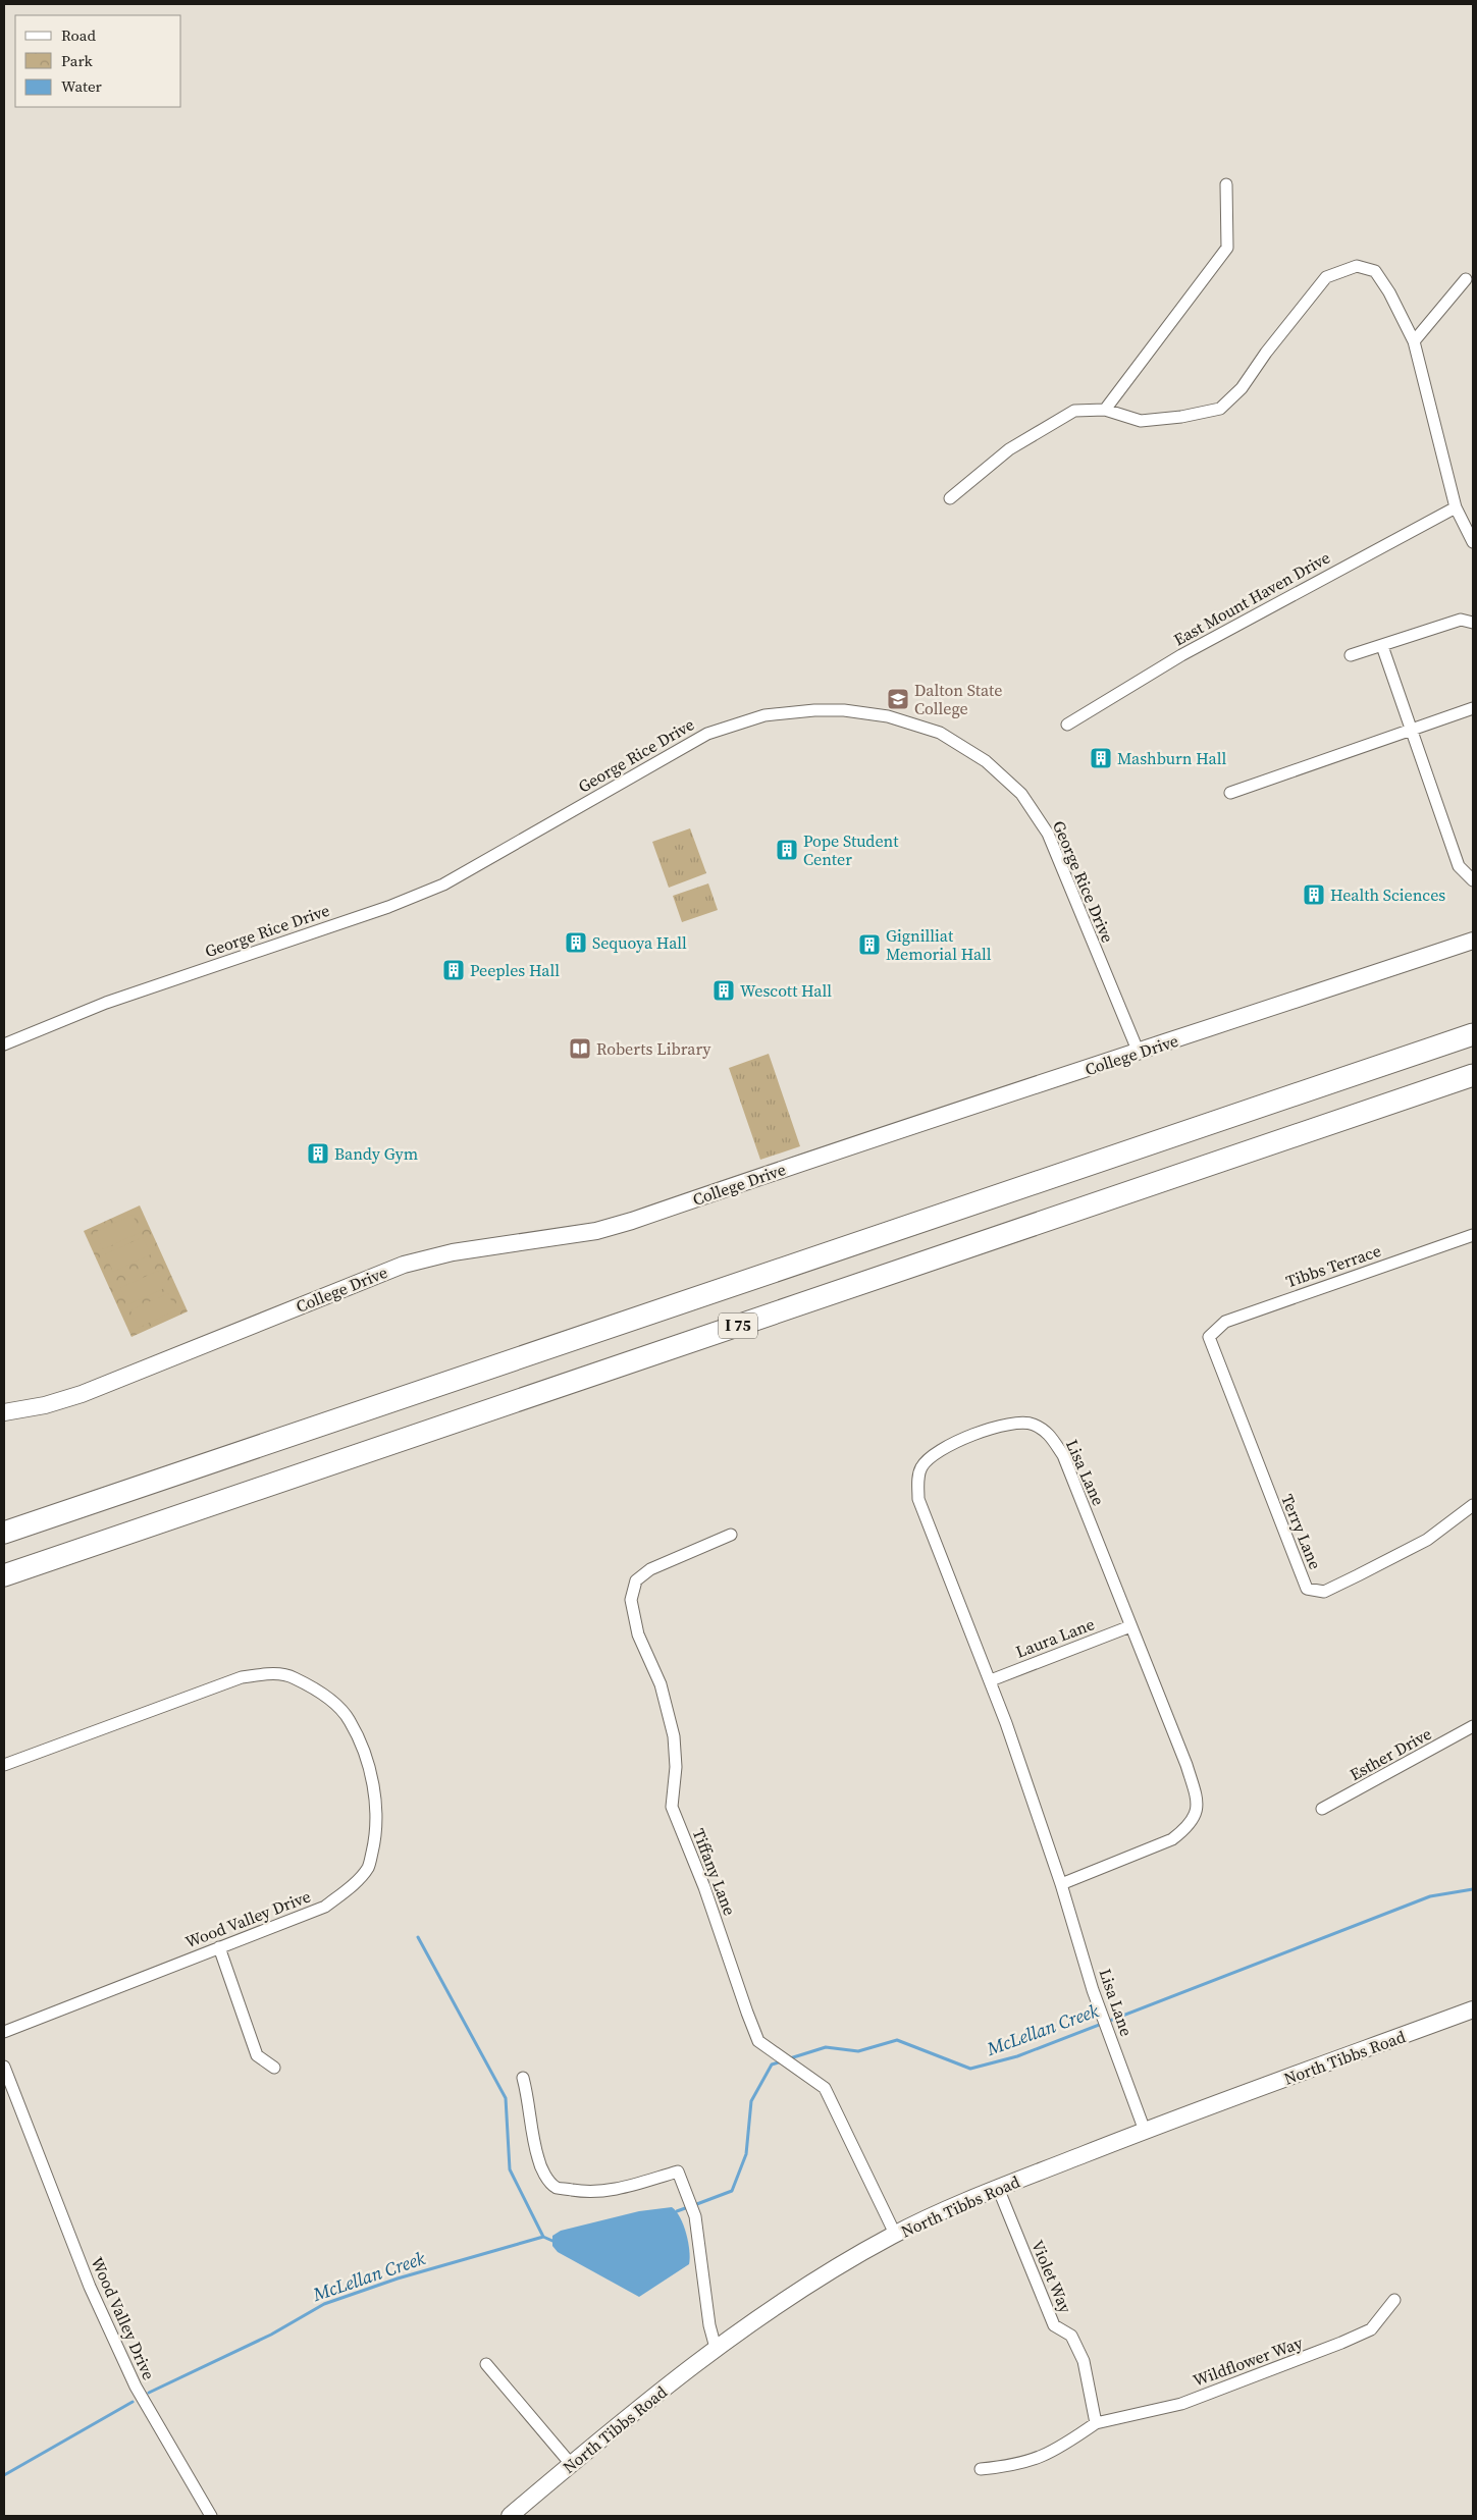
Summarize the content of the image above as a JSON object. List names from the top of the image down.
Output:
{
  "streets": {
    "highway": ["I 75"],
    "street": [
      "East Mount Haven Drive",
      "George Rice Drive",
      "College Drive",
      "Tibbs Terrace",
      "Lisa Lane",
      "Terry Lane",
      "Laura Lane",
      "Esther Drive",
      "Tiffany Lane",
      "Wood Valley Drive",
      "North Tibbs Road",
      "Violet Way",
      "Wildflower Way"
    ]
  },
  "crossings": [
    ["George Rice Drive", "College Drive"],
    ["Tibbs Terrace", "Terry Lane"],
    ["Lisa Lane", "Laura Lane"],
    ["Lisa Lane", "North Tibbs Road"],
    ["Tiffany Lane", "North Tibbs Road"],
    ["North Tibbs Road", "Violet Way"],
    ["Violet Way", "Wildflower Way"]
  ],
  "water": ["McLellan Creek"],
  "places": {
    "school or university": ["Dalton State College"],
    "building": [
      "Mashburn Hall",
      "Pope Student Center",
      "Health Sciences",
      "Sequoya Hall",
      "Gignilliat Memorial Hall",
      "Peeples Hall",
      "Wescott Hall",
      "Bandy Gym"
    ],
    "library": ["Roberts Library"]
  },
  "legend": ["Road", "Park", "Water"]
}
